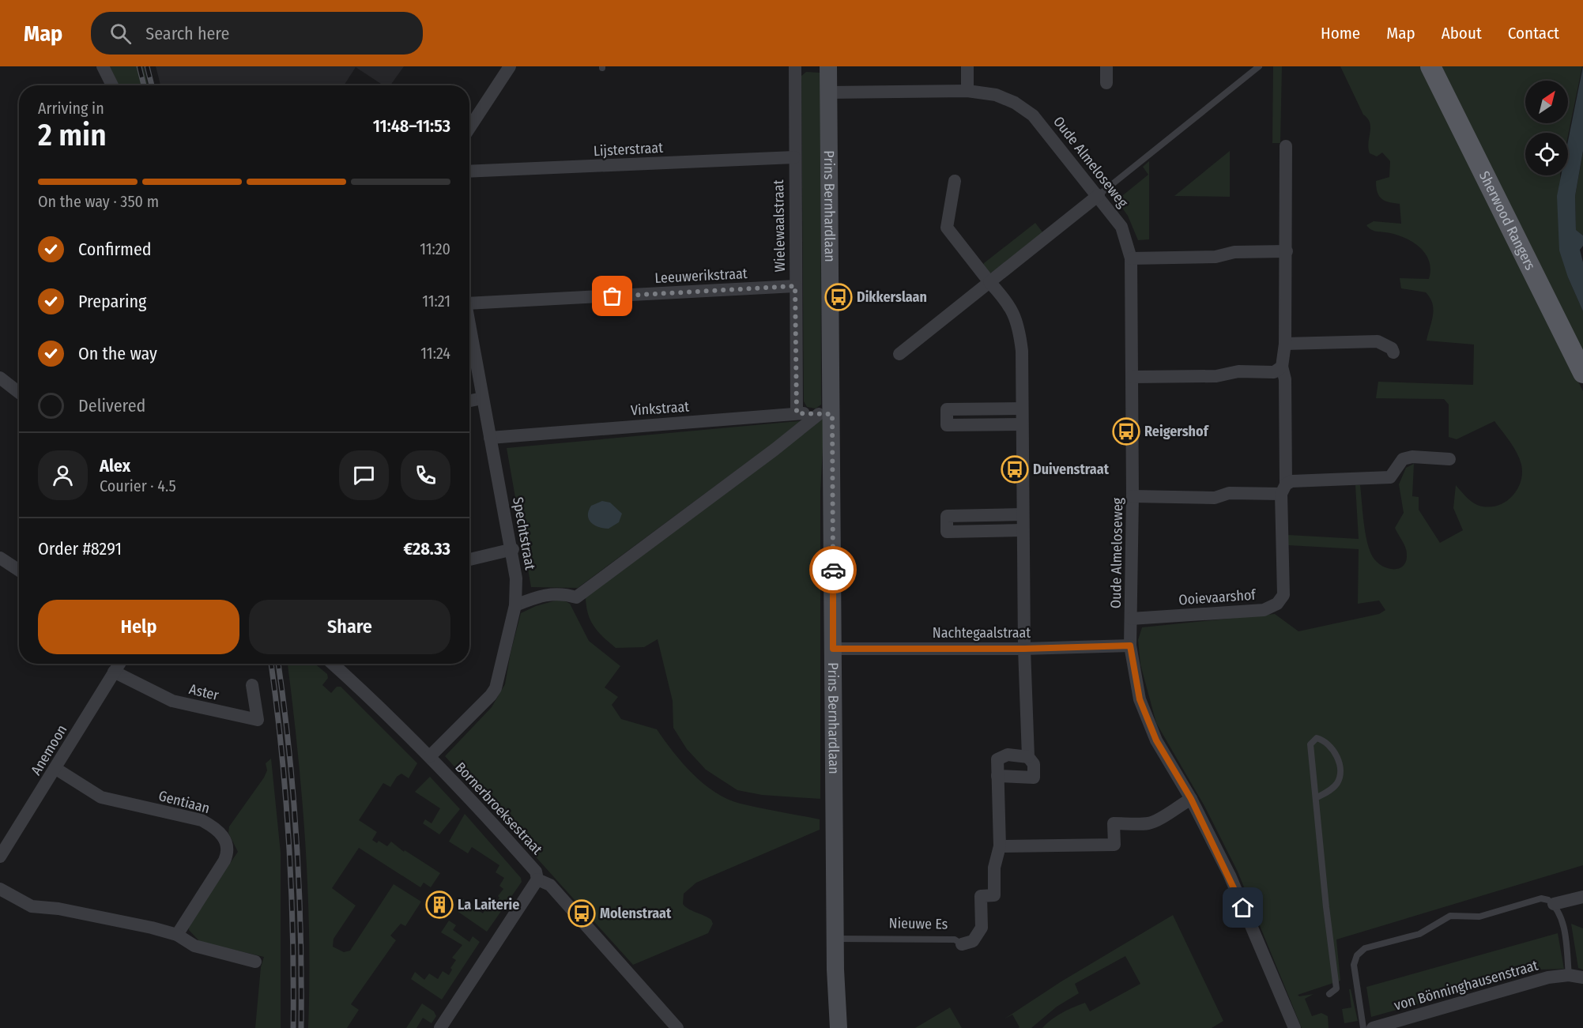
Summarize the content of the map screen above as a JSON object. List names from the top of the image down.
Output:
{
  "streets": {
    "main road": ["Sherwood Rangers"],
    "street": [
      "Lijsterstraat",
      "Oude Almeloseweg",
      "Prins Bernhardlaan",
      "Wielewaalstraat",
      "Leeuwerikstraat",
      "Vinkstraat",
      "Spechtstraat",
      "Ooievaarshof",
      "Nachtegaalstraat",
      "Aster",
      "Anemoon",
      "Gentiaan",
      "Bornerbroeksestraat",
      "Nieuwe Es",
      "von Bönninghausenstraat"
    ]
  },
  "crossings": [
    ["Lijsterstraat", "Wielewaalstraat"],
    ["Oude Almeloseweg", "Prins Bernhardlaan"],
    ["Oude Almeloseweg", "Ooievaarshof"],
    ["Oude Almeloseweg", "Nachtegaalstraat"],
    ["Prins Bernhardlaan", "Vinkstraat"],
    ["Prins Bernhardlaan", "Nachtegaalstraat"],
    ["Prins Bernhardlaan", "Nieuwe Es"],
    ["Wielewaalstraat", "Leeuwerikstraat"],
    ["Wielewaalstraat", "Vinkstraat"],
    ["Vinkstraat", "Spechtstraat"],
    ["Spechtstraat", "Bornerbroeksestraat"],
    ["Aster", "Anemoon"],
    ["Anemoon", "Gentiaan"]
  ],
  "places": {
    "bus stop": [
      "Dikkerslaan",
      "Reigershof",
      "Duivenstraat",
      "Molenstraat"
    ],
    "building": ["La Laiterie"]
  },
  "north": "top right",
  "page": {
    "header": "Map",
    "search": "Search here",
    "nav": [
      "Home",
      "Map",
      "About",
      "Contact"
    ],
    "heading": ["2 min", "Arriving in", "11:48–11:53"],
    "panel": [
      "Alex",
      "Courier · 4.5",
      "Order #8291",
      "€28.33"
    ],
    "bar": "On the way · 350 m",
    "list": [
      ["Confirmed", "11:20"],
      ["Preparing", "11:21"],
      ["On the way", "11:24"],
      "Delivered"
    ],
    "buttons": ["Help", "Share"]
  }
}
